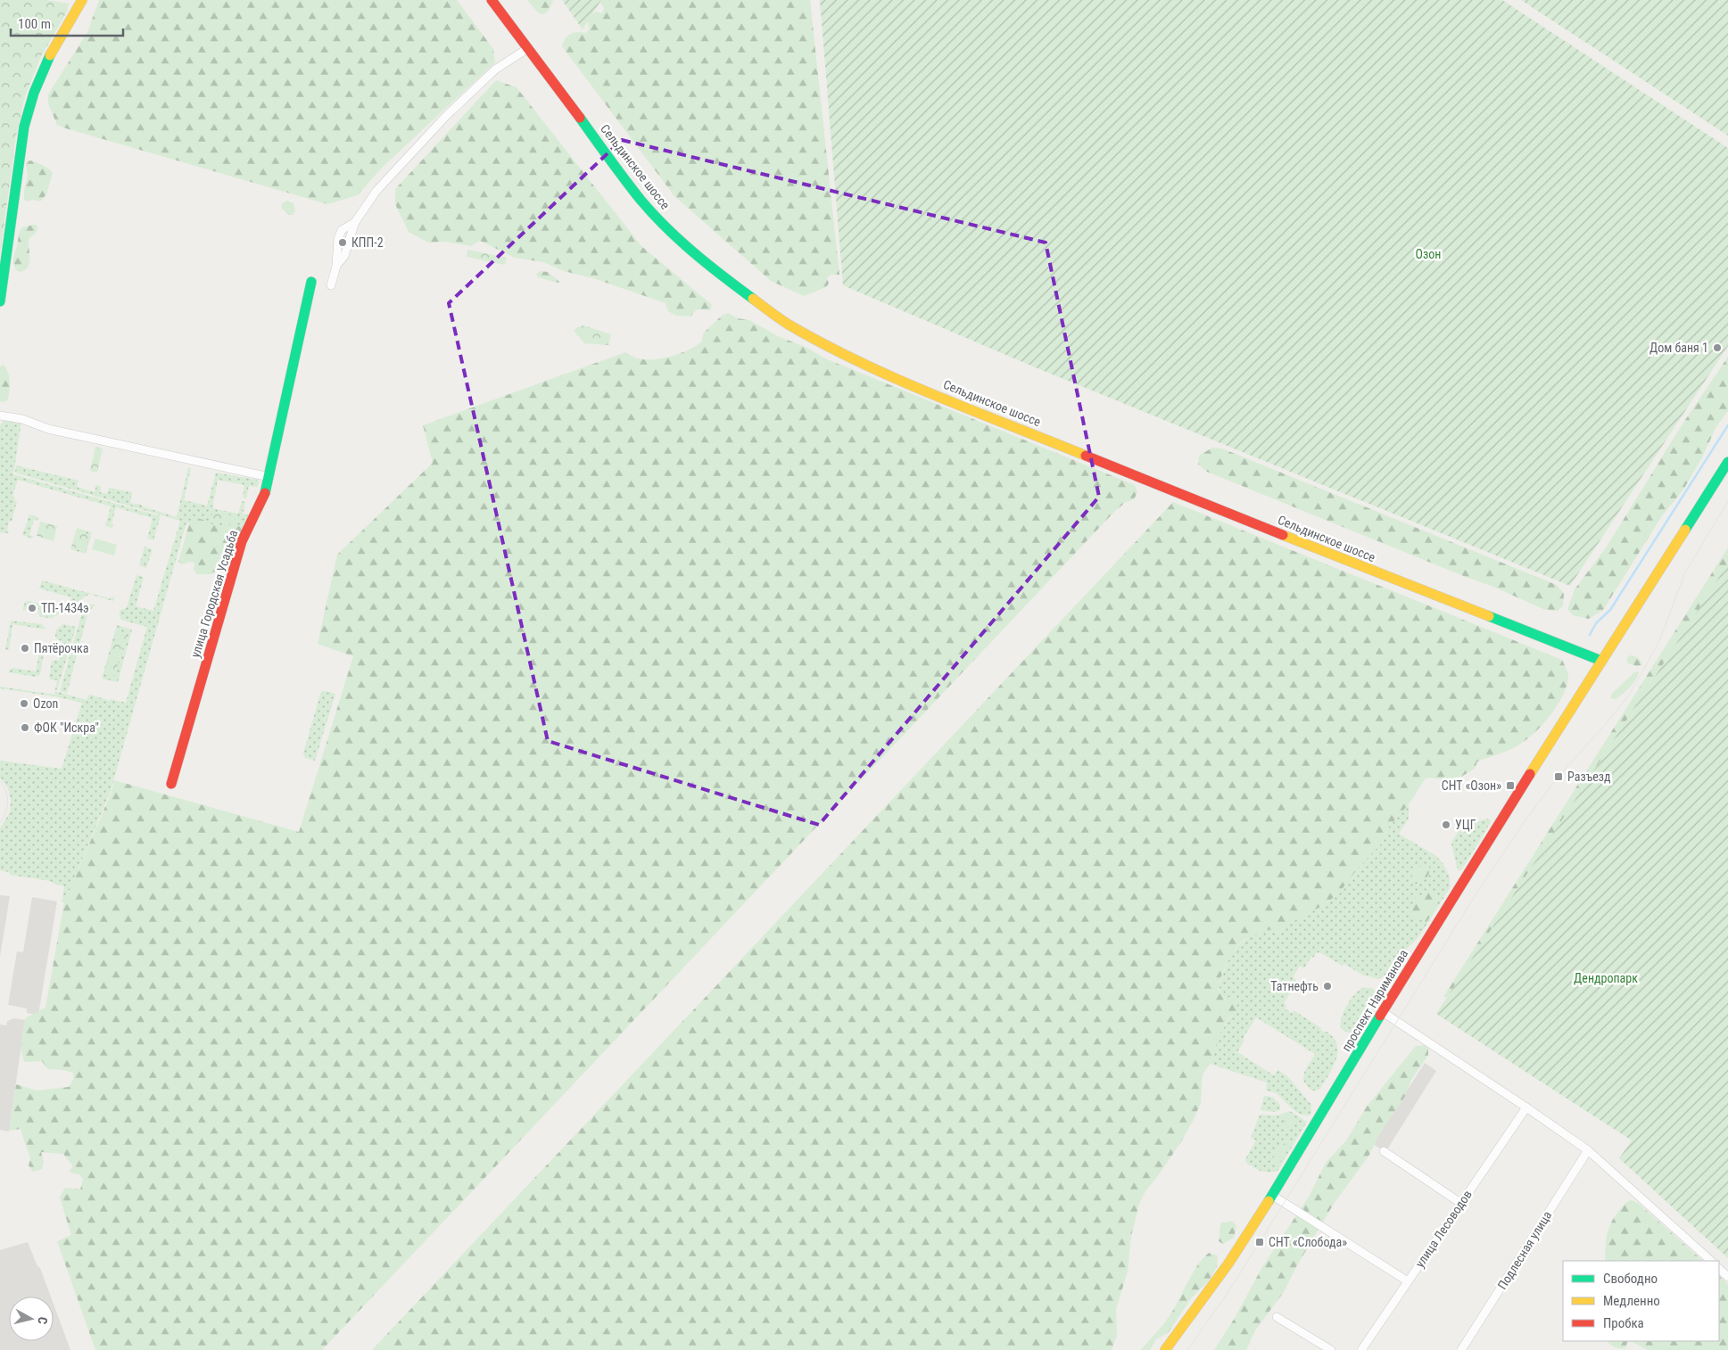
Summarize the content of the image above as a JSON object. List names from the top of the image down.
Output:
{
  "streets": {
    "main road": ["Сельдинское шоссе", "улица Городская Усадьба", "проспект Нариманова"],
    "street": ["улица Лесоводов", "Подлесная улица"]
  },
  "crossings": [
    ["Сельдинское шоссе", "проспект Нариманова"]
  ],
  "parks": ["Озон", "Дендропарк"],
  "places": {
    "other": [
      "КПП-2",
      "Дом баня 1",
      "ТП-1434э",
      "Пятёрочка",
      "Ozon",
      "ФОК \"Искра\"",
      "УЦГ",
      "Татнефть"
    ],
    "transit": ["Разъезд", "СНТ «Озон»", "СНТ «Слобода»"]
  },
  "legend": ["Свободно", "Медленно", "Пробка"],
  "scale_bar": "100 m",
  "north": "right"
}
